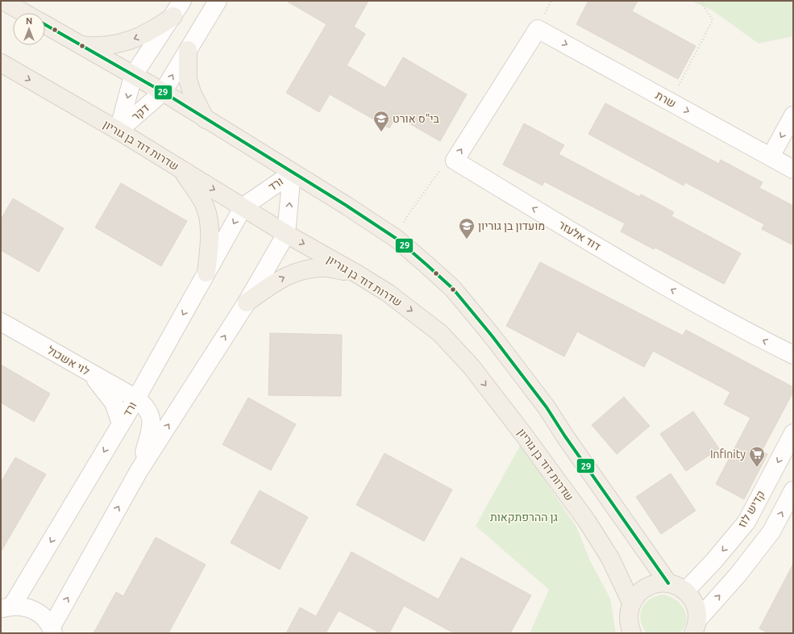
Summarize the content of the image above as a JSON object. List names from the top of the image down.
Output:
{
  "streets": {
    "main road": ["שדרות דוד בן גוריון"],
    "street": [
      "שרת",
      "דקר",
      "ורד",
      "דוד אלעזר",
      "לוי אשכול",
      "קדיש לוז"
    ]
  },
  "crossings": [
    ["שרת", "דוד אלעזר"],
    ["דקר", "שדרות דוד בן גוריון"],
    ["שדרות דוד בן גוריון", "ורד"],
    ["ורד", "לוי אשכול"]
  ],
  "one_way": ["דוד אלעזר"],
  "parks": ["גן ההרפתקאות"],
  "places": {
    "school or university": ["בי\"ס אורט", "מועדון בן גוריון"],
    "supermarket": ["Infinity"]
  },
  "lines": ["transit line 29"],
  "north": "top"
}
